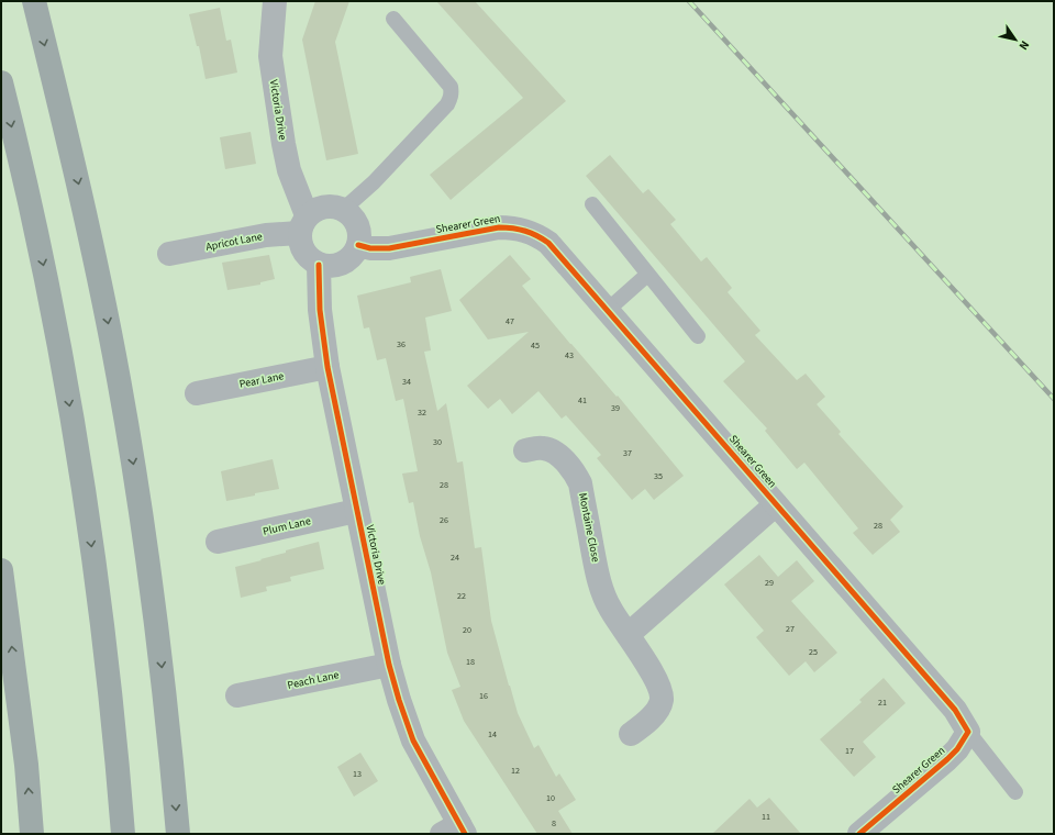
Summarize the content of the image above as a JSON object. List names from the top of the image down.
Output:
{
  "streets": {
    "street": [
      "Victoria Drive",
      "Shearer Green",
      "Apricot Lane",
      "Pear Lane",
      "Plum Lane",
      "Montaine Close",
      "Peach Lane"
    ]
  },
  "crossings": [
    ["Victoria Drive", "Shearer Green"],
    ["Victoria Drive", "Apricot Lane"],
    ["Victoria Drive", "Pear Lane"],
    ["Victoria Drive", "Plum Lane"],
    ["Victoria Drive", "Peach Lane"],
    ["Shearer Green", "Apricot Lane"]
  ],
  "house_numbers": [
    "47",
    "36",
    "45",
    "43",
    "34",
    "41",
    "39",
    "32",
    "30",
    "37",
    "35",
    "28",
    "26",
    "28",
    "24",
    "29",
    "22",
    "27",
    "20",
    "25",
    "18",
    "16",
    "21",
    "14",
    "17",
    "12",
    "13",
    "10",
    "11",
    "8"
  ],
  "north": "bottom right"
}
